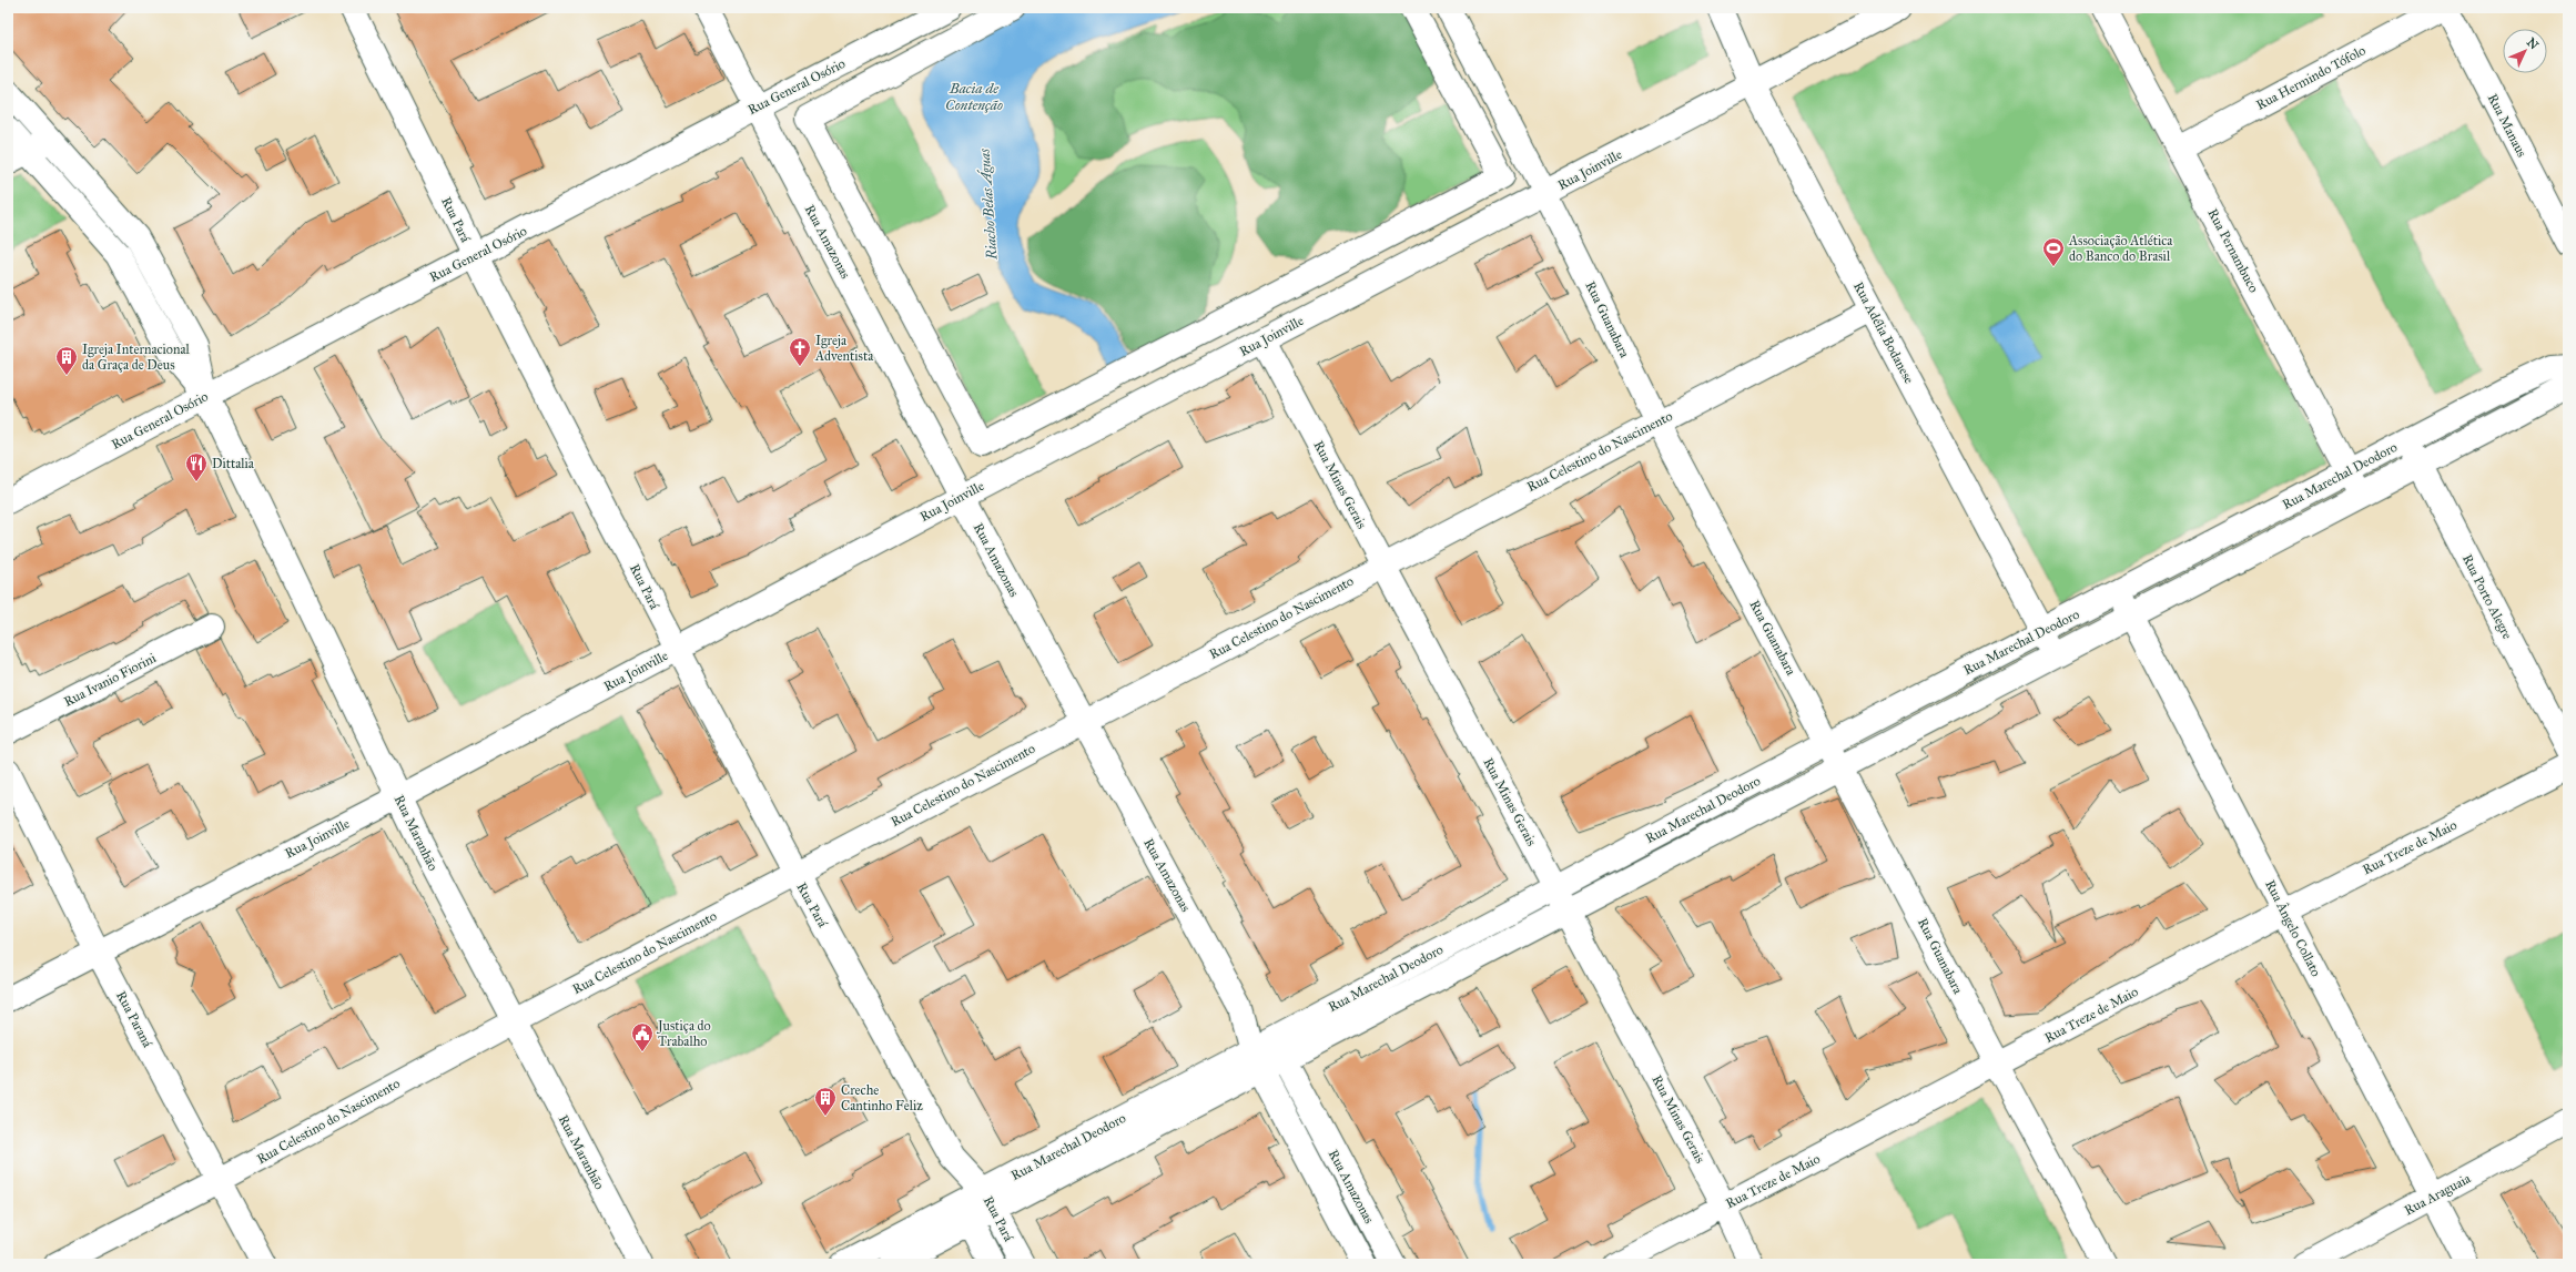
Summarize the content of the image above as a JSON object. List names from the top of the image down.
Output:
{
  "streets": {
    "street": [
      "Rua Hermindo Tófolo",
      "Rua General Osório",
      "Rua Manaus",
      "Rua Joinville",
      "Rua Pará",
      "Rua Amazonas",
      "Rua Pernambuco",
      "Rua Guanabara",
      "Rua Adélia Bodanese",
      "Rua Celestino do Nascimento",
      "Rua Marechal Deodoro",
      "Rua Minas Gerais",
      "Rua Porto Alegre",
      "Rua Ivanio Fiorini",
      "Rua Maranhão",
      "Rua Treze de Maio",
      "Rua Ângelo Collato",
      "Rua Paraná",
      "Rua Araguaia"
    ]
  },
  "crossings": [
    ["Rua Hermindo Tófolo", "Rua Pernambuco"],
    ["Rua General Osório", "Rua Pará"],
    ["Rua General Osório", "Rua Amazonas"],
    ["Rua General Osório", "Rua Maranhão"],
    ["Rua Joinville", "Rua Pará"],
    ["Rua Joinville", "Rua Amazonas"],
    ["Rua Joinville", "Rua Guanabara"],
    ["Rua Joinville", "Rua Adélia Bodanese"],
    ["Rua Joinville", "Rua Minas Gerais"],
    ["Rua Joinville", "Rua Maranhão"],
    ["Rua Joinville", "Rua Paraná"],
    ["Rua Pará", "Rua Celestino do Nascimento"],
    ["Rua Pará", "Rua Marechal Deodoro"],
    ["Rua Amazonas", "Rua Celestino do Nascimento"],
    ["Rua Amazonas", "Rua Marechal Deodoro"],
    ["Rua Pernambuco", "Rua Marechal Deodoro"],
    ["Rua Guanabara", "Rua Celestino do Nascimento"],
    ["Rua Guanabara", "Rua Marechal Deodoro"],
    ["Rua Guanabara", "Rua Treze de Maio"],
    ["Rua Adélia Bodanese", "Rua Celestino do Nascimento"],
    ["Rua Adélia Bodanese", "Rua Marechal Deodoro"],
    ["Rua Celestino do Nascimento", "Rua Minas Gerais"],
    ["Rua Celestino do Nascimento", "Rua Maranhão"],
    ["Rua Celestino do Nascimento", "Rua Paraná"],
    ["Rua Marechal Deodoro", "Rua Minas Gerais"],
    ["Rua Marechal Deodoro", "Rua Porto Alegre"],
    ["Rua Marechal Deodoro", "Rua Ângelo Collato"],
    ["Rua Minas Gerais", "Rua Treze de Maio"],
    ["Rua Treze de Maio", "Rua Ângelo Collato"],
    ["Rua Ângelo Collato", "Rua Araguaia"]
  ],
  "water": ["Bacia de Contenção", "Riacho Belas Águas"],
  "places": {
    "sports": ["Associação Atlética do Banco do Brasil"],
    "church": ["Igreja Adventista"],
    "building": ["Igreja Internacional da Graça de Deus", "Creche Cantinho Feliz"],
    "restaurant": ["Dittalia"],
    "public building": ["Justiça do Trabalho"]
  },
  "north": "top right"
}
